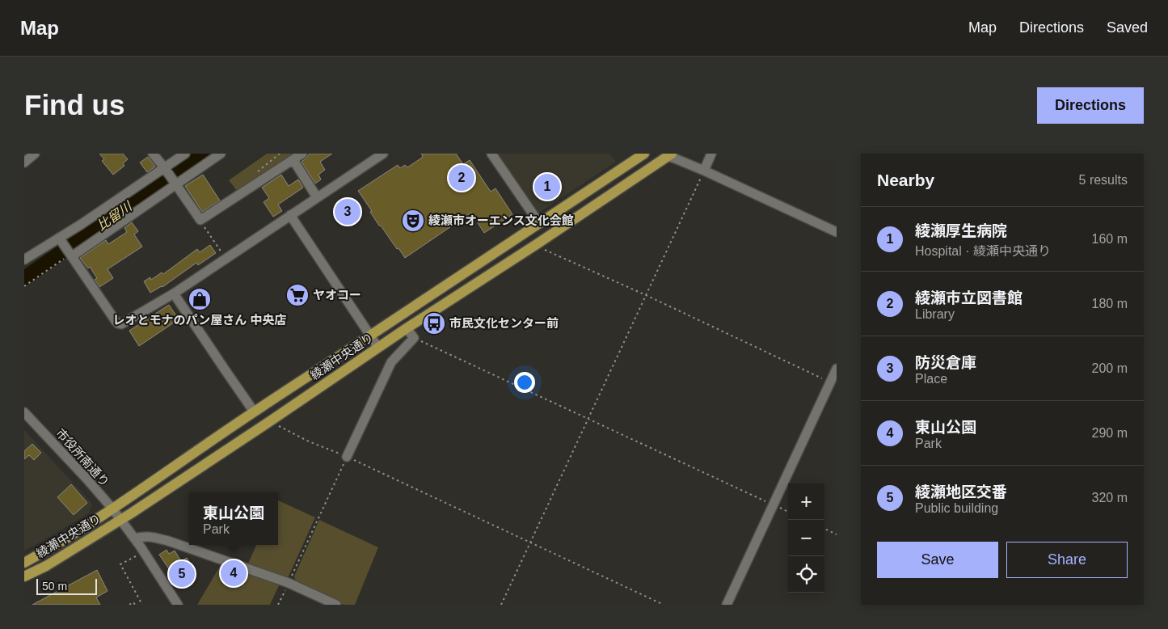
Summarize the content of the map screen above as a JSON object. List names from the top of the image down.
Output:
{
  "streets": {
    "main road": ["綾瀬中央通り"],
    "street": ["市役所南通り"]
  },
  "crossings": [
    ["綾瀬中央通り", "市役所南通り"]
  ],
  "water": ["比留川"],
  "places": {
    "theatre": ["綾瀬市オーエンス文化会館"],
    "supermarket": ["ヤオコー"],
    "shop": ["レオとモナのパン屋さん 中央店"],
    "bus stop": ["市民文化センター前"]
  },
  "scale_bar": "50 m",
  "page": {
    "header": "Map",
    "nav": ["Map", "Directions", "Saved"],
    "buttons": [
      "Directions",
      ["Save", "Share"]
    ],
    "title": "Find us",
    "heading": ["Nearby", "5 results"],
    "pins": [
      "2",
      "1",
      "3",
      "4",
      "5"
    ],
    "list": [
      {
        "mark": "1",
        "name": "綾瀬厚生病院",
        "note": "Hospital · 綾瀬中央通り",
        "value": "160 m"
      },
      {
        "mark": "2",
        "name": "綾瀬市立図書館",
        "note": "Library",
        "value": "180 m"
      },
      {
        "mark": "3",
        "name": "防災倉庫",
        "note": "Place",
        "value": "200 m"
      },
      {
        "mark": "4",
        "name": "東山公園",
        "note": "Park",
        "value": "290 m"
      },
      {
        "mark": "5",
        "name": "綾瀬地区交番",
        "note": "Public building",
        "value": "320 m"
      }
    ],
    "map_buttons": ["+", "−"],
    "popup": ["東山公園", "Park"],
    "scale": "50 m"
  }
}
